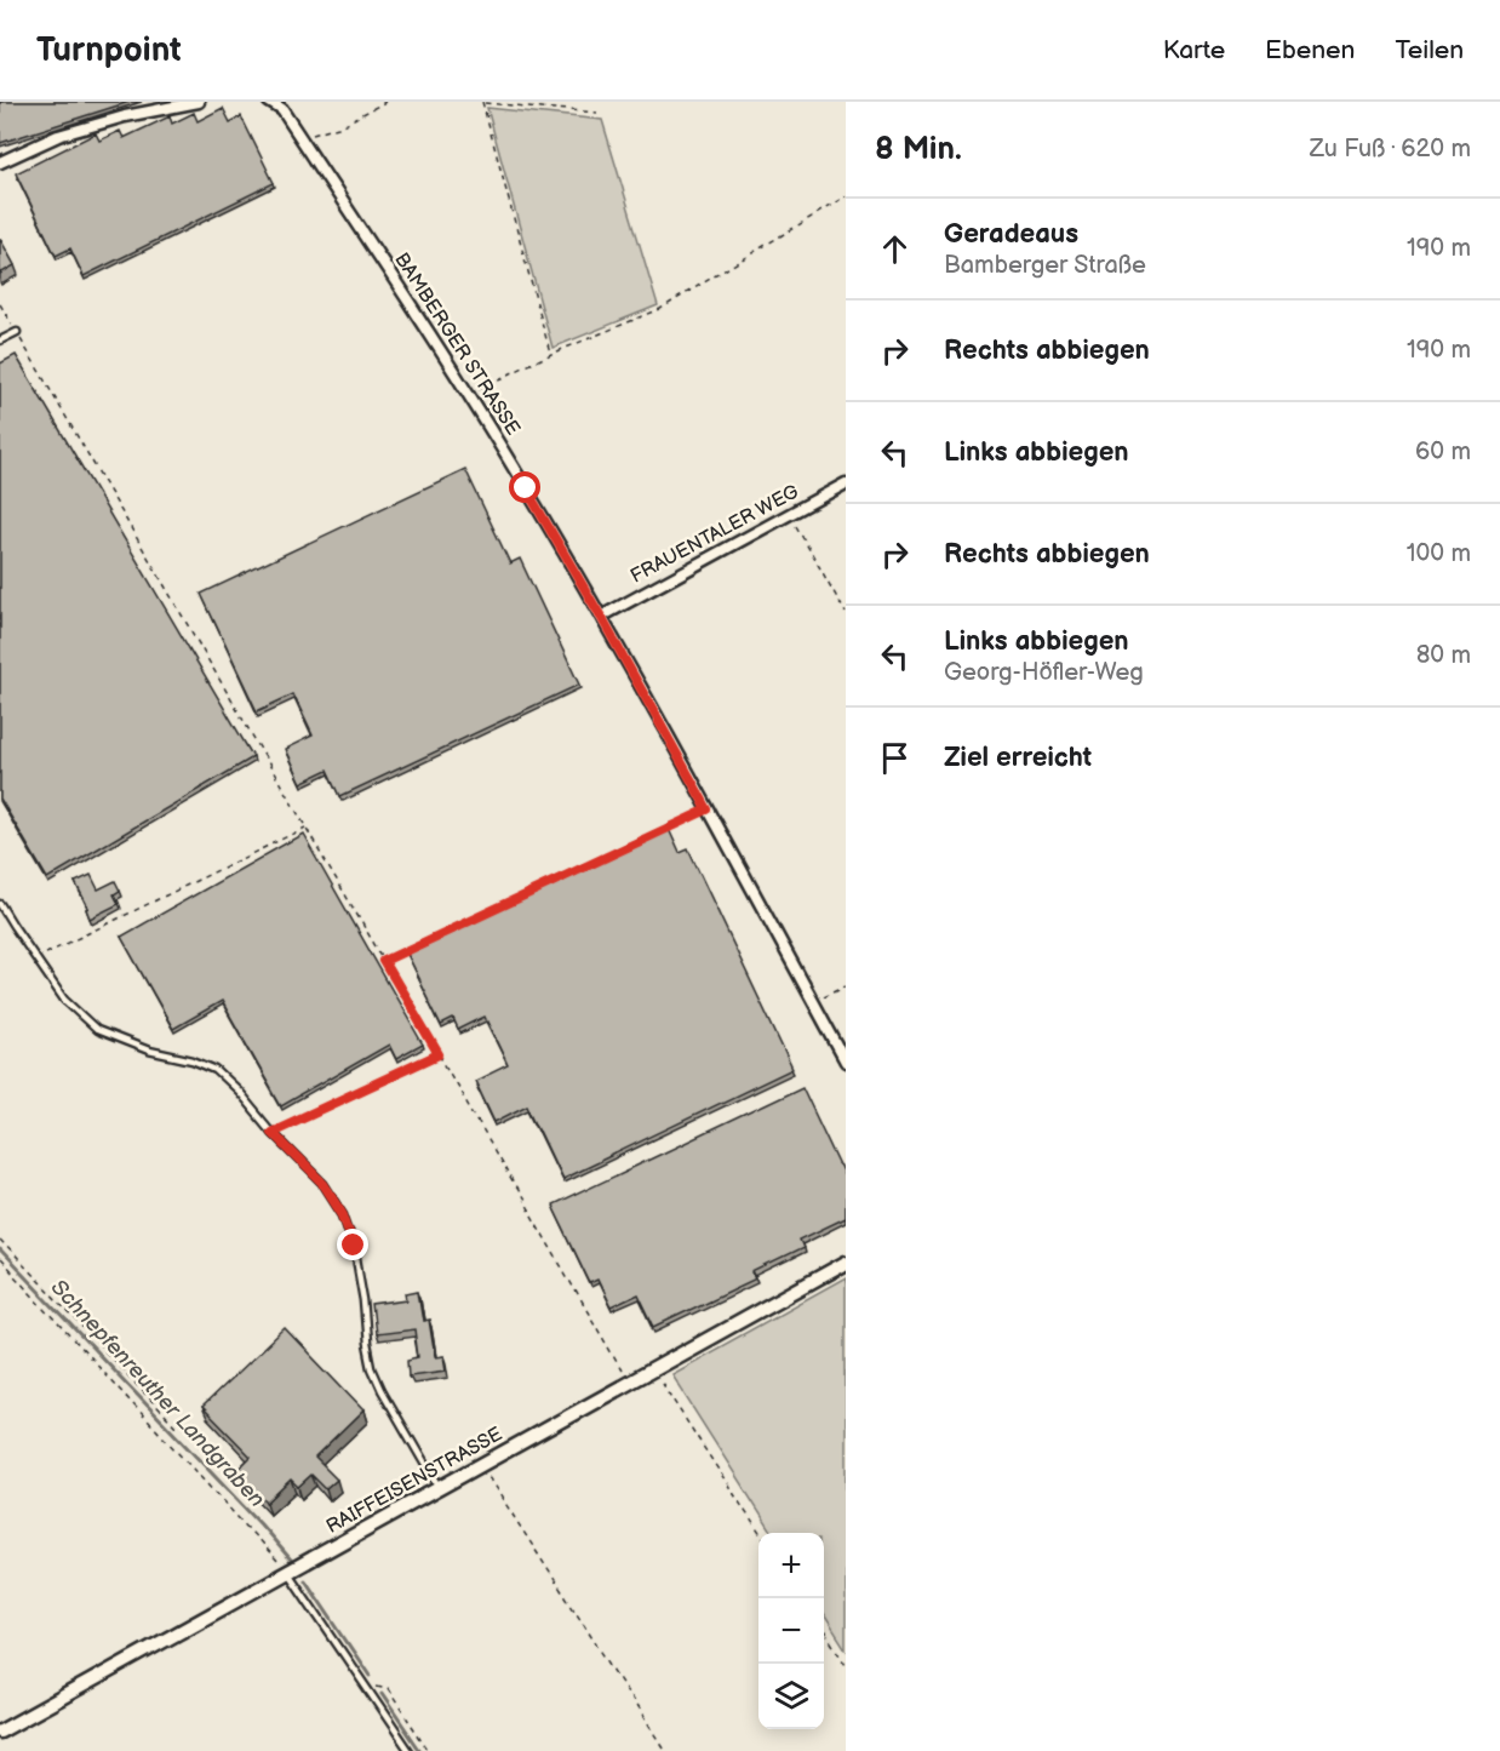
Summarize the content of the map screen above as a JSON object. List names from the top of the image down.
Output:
{
  "streets": {
    "street": ["BAMBERGER STRASSE", "FRAUENTALER WEG", "RAIFFEISENSTRASSE"]
  },
  "crossings": [
    ["BAMBERGER STRASSE", "FRAUENTALER WEG"]
  ],
  "water": ["Schnepfenreuther Landgraben"],
  "page": {
    "header": "Turnpoint",
    "nav": ["Karte", "Ebenen", "Teilen"],
    "heading": ["8 Min.", "Zu Fuß · 620 m"],
    "list": [
      ["Geradeaus", "Bamberger Straße", "190 m"],
      ["Rechts abbiegen", "190 m"],
      ["Links abbiegen", "60 m"],
      ["Rechts abbiegen", "100 m"],
      ["Links abbiegen", "Georg-Höfler-Weg", "80 m"],
      "Ziel erreicht"
    ],
    "map_buttons": ["+", "−"]
  }
}
